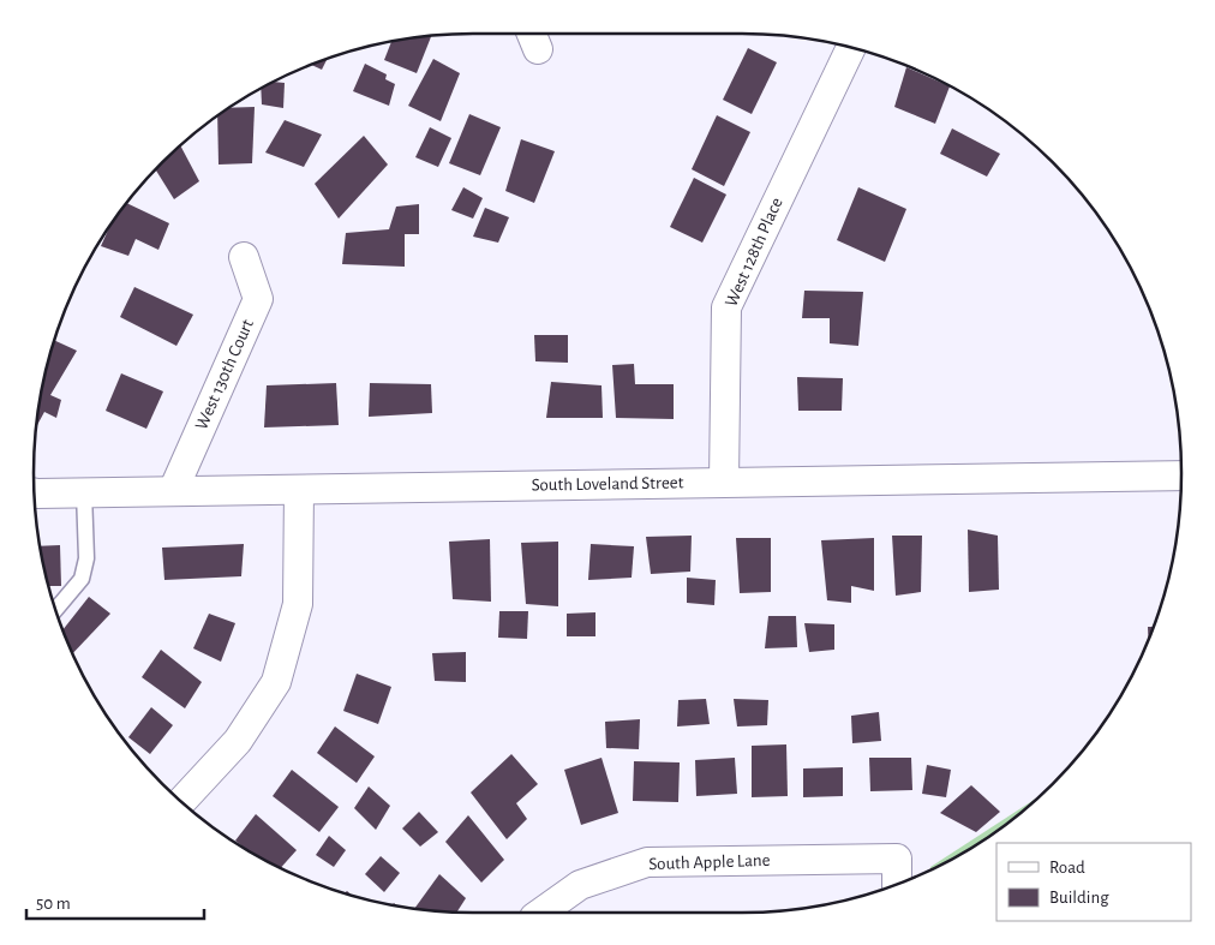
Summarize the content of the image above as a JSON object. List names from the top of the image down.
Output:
{
  "streets": {
    "street": [
      "West 128th Place",
      "West 130th Court",
      "South Loveland Street",
      "South Apple Lane"
    ]
  },
  "crossings": [
    ["West 128th Place", "South Loveland Street"],
    ["West 130th Court", "South Loveland Street"]
  ],
  "legend": ["Road", "Building"],
  "scale_bar": "50 m"
}
